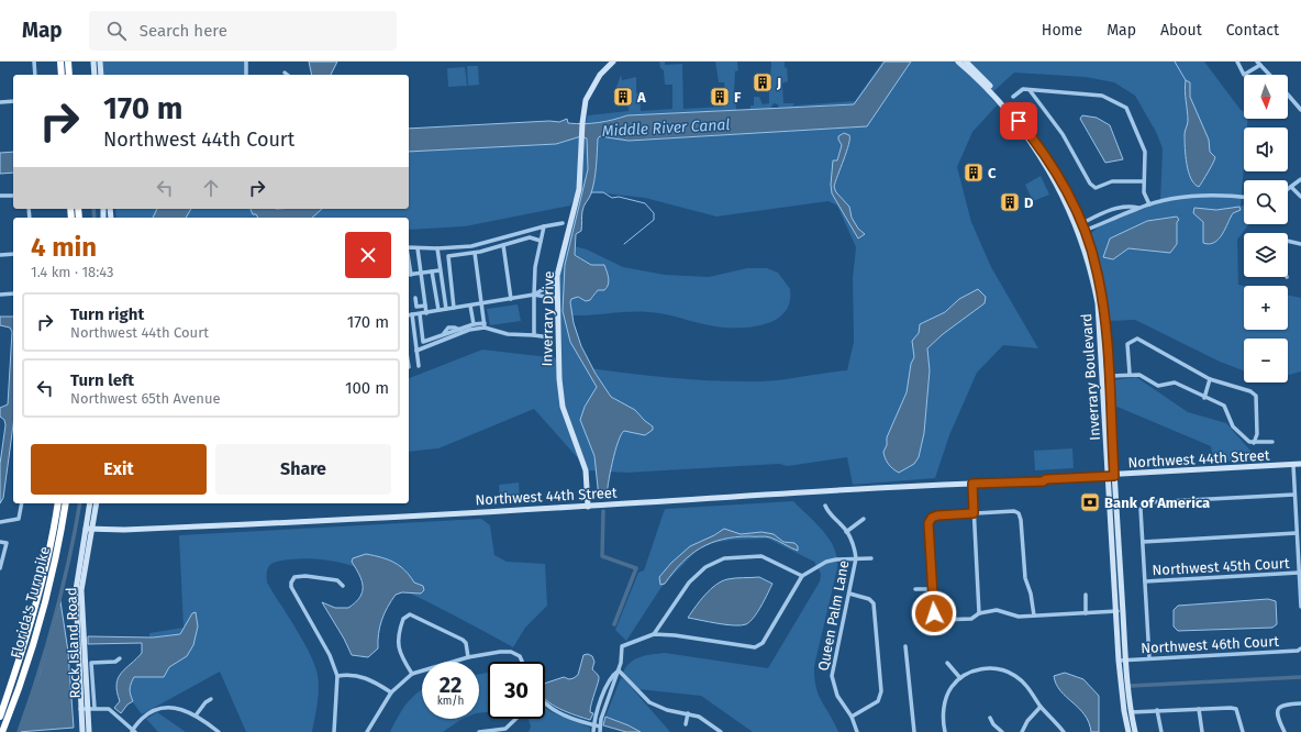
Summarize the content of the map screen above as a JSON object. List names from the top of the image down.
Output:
{
  "streets": {
    "highway": ["Florida's Turnpike"],
    "street": [
      "Inverrary Drive",
      "Inverrary Boulevard",
      "Northwest 44th Street",
      "Northwest 45th Court",
      "Queen Palm Lane",
      "Rock Island Road",
      "Northwest 46th Court"
    ]
  },
  "crossings": [
    ["Inverrary Drive", "Northwest 44th Street"],
    ["Inverrary Boulevard", "Northwest 44th Street"],
    ["Inverrary Boulevard", "Northwest 46th Court"],
    ["Northwest 44th Street", "Rock Island Road"]
  ],
  "water": ["Middle River Canal"],
  "places": {
    "building": [
      "J",
      "A",
      "F",
      "C",
      "D"
    ],
    "bank": ["Bank of America"]
  },
  "north": "bottom",
  "page": {
    "header": "Map",
    "search": "Search here",
    "nav": [
      "Home",
      "Map",
      "About",
      "Contact"
    ],
    "map_buttons": ["+", "−"],
    "turn": ["170 m", "Northwest 44th Court"],
    "heading": ["4 min", "1.4 km · 18:43"],
    "list": [
      {
        "name": "Turn right",
        "note": "Northwest 44th Court",
        "value": "170 m"
      },
      {
        "name": "Turn left",
        "note": "Northwest 65th Avenue",
        "value": "100 m"
      }
    ],
    "buttons": ["Exit", "Share"],
    "speed": "22 km/h",
    "limit": "30"
  }
}
